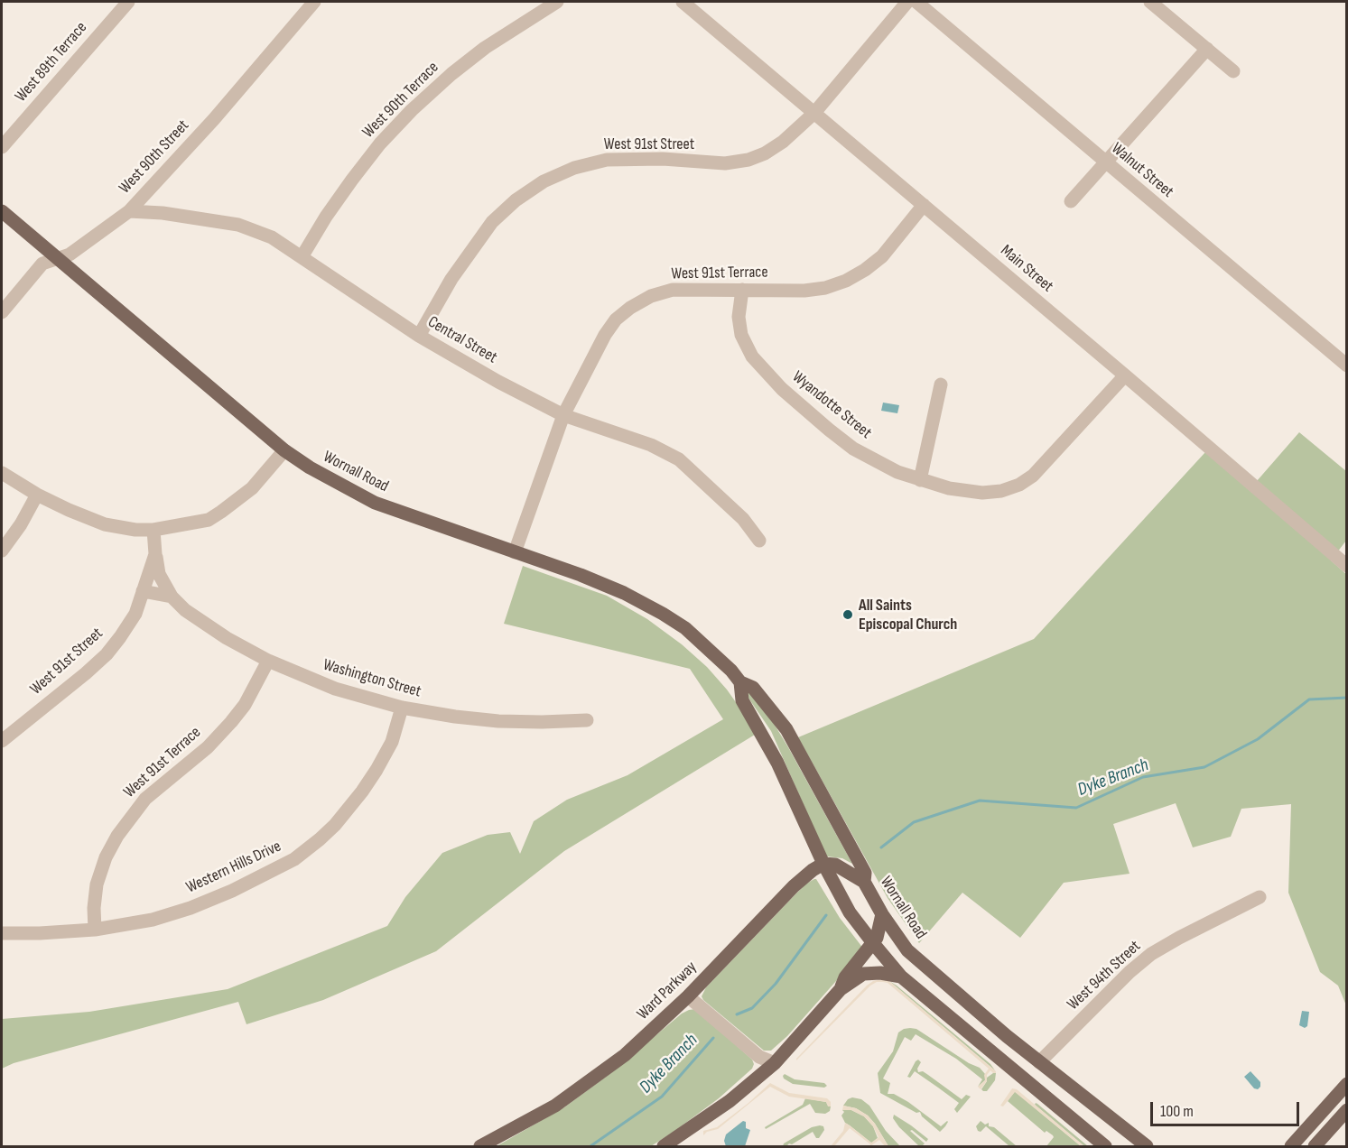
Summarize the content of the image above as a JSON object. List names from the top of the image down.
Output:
{
  "streets": {
    "main road": ["Wornall Road", "Ward Parkway"],
    "street": [
      "West 89th Terrace",
      "West 90th Terrace",
      "West 91st Street",
      "West 90th Street",
      "Walnut Street",
      "Main Street",
      "West 91st Terrace",
      "Central Street",
      "Wyandotte Street",
      "Washington Street",
      "Western Hills Drive",
      "West 94th Street"
    ]
  },
  "crossings": [
    ["West 90th Terrace", "Central Street"],
    ["West 91st Street", "Main Street"],
    ["West 91st Street", "Central Street"],
    ["West 91st Street", "Washington Street"],
    ["West 90th Street", "Central Street"],
    ["West 90th Street", "Wornall Road"],
    ["Main Street", "West 91st Terrace"],
    ["Main Street", "Wyandotte Street"],
    ["West 91st Terrace", "Central Street"],
    ["West 91st Terrace", "Wyandotte Street"],
    ["West 91st Terrace", "Wornall Road"],
    ["West 91st Terrace", "Washington Street"],
    ["West 91st Terrace", "Western Hills Drive"],
    ["Wornall Road", "West 94th Street"],
    ["Wornall Road", "Ward Parkway"],
    ["Washington Street", "Western Hills Drive"]
  ],
  "water": ["Dyke Branch"],
  "places": ["All Saints Episcopal Church"],
  "scale_bar": "100 m"
}
